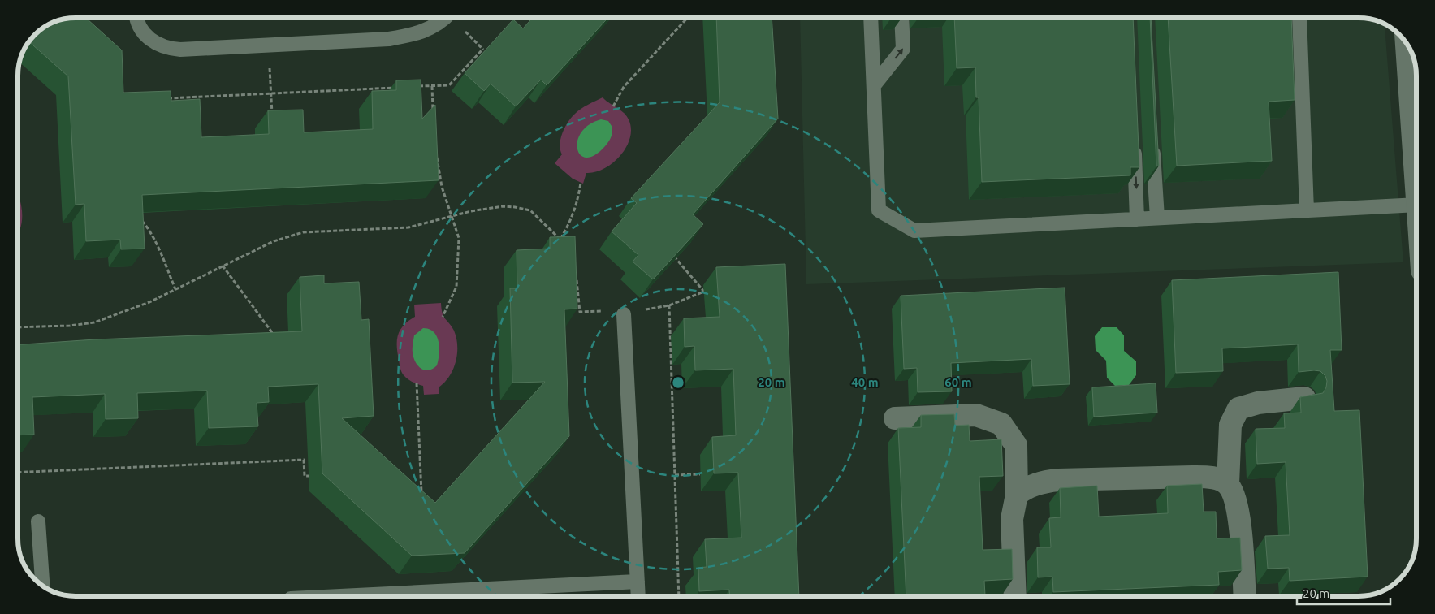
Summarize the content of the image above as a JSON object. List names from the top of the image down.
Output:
{
  "scale_bar": "20 m",
  "rings": ["20 m", "40 m", "60 m"]
}
